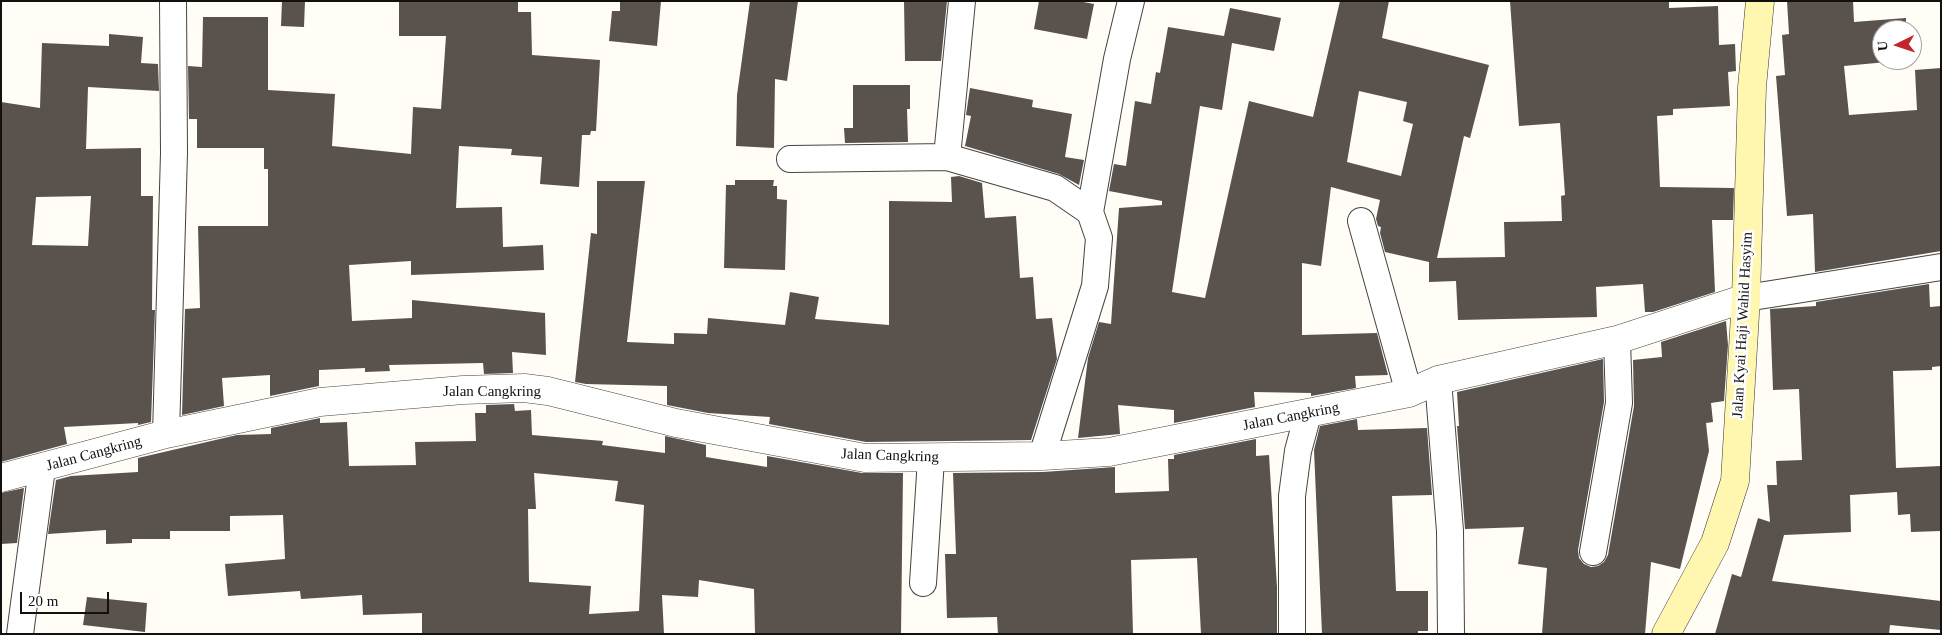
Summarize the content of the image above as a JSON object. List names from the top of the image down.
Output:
{
  "streets": {
    "main road": ["Jalan Kyai Haji Wahid Hasyim"],
    "street": ["Jalan Cangkring"]
  },
  "crossings": [
    ["Jalan Kyai Haji Wahid Hasyim", "Jalan Cangkring"]
  ],
  "scale_bar": "20 m",
  "north": "left"
}
